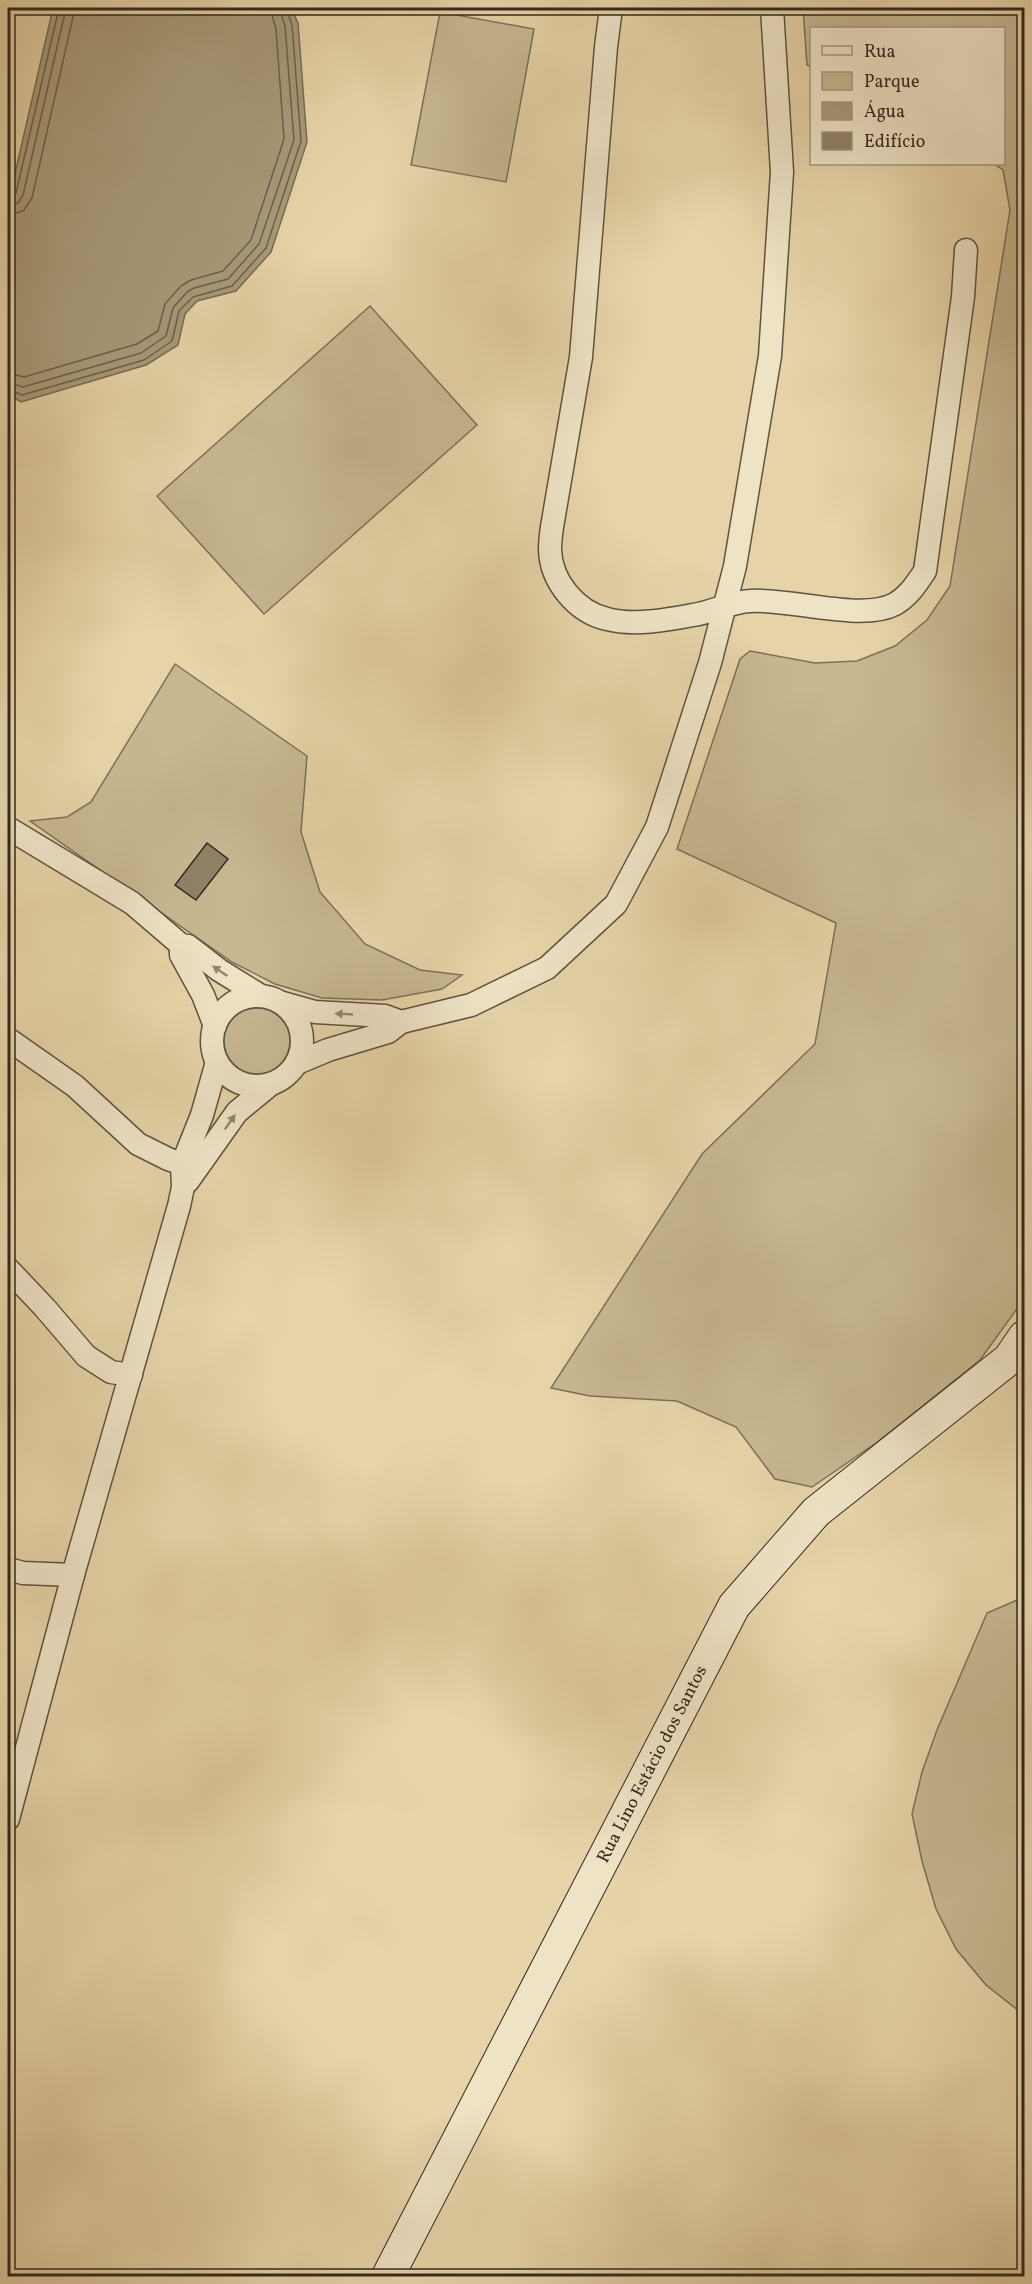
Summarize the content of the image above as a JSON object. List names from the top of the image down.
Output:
{
  "streets": {
    "main road": ["Rua Lino Estácio dos Santos"]
  },
  "legend": [
    "Rua",
    "Parque",
    "Água",
    "Edifício"
  ]
}
